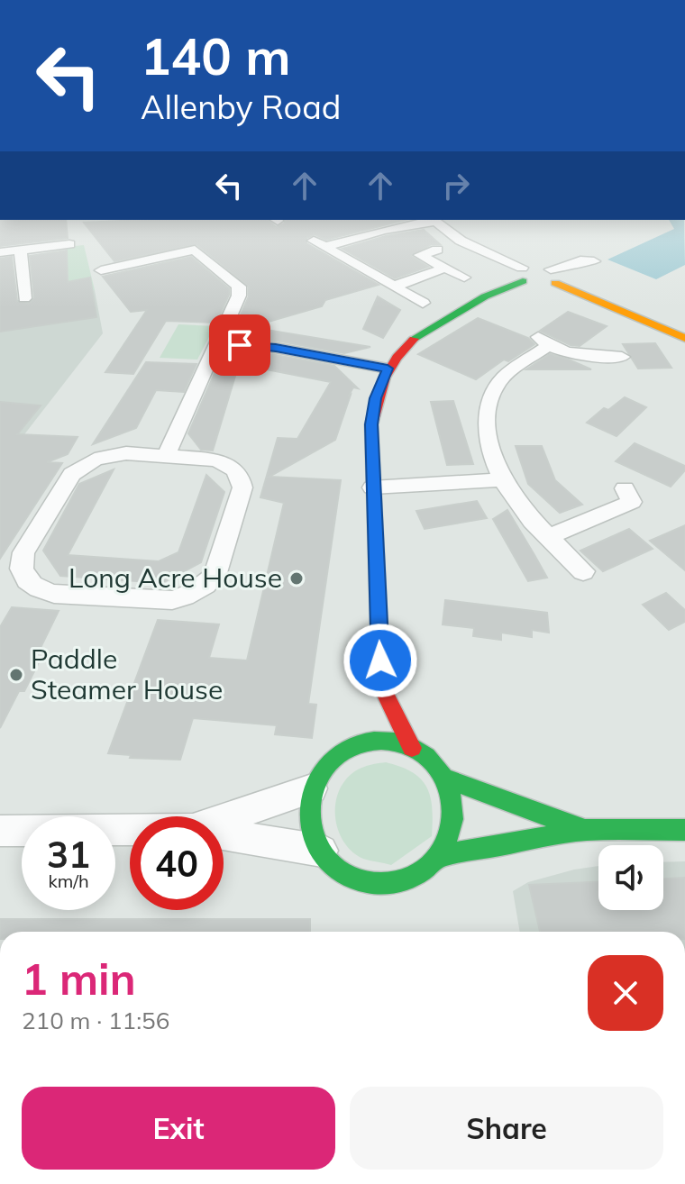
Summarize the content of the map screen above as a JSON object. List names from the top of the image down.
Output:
{
  "places": ["Long Acre House", "Paddle Steamer House"],
  "page": {
    "turn": ["140 m", "Allenby Road"],
    "speed": "31 km/h",
    "limit": "40",
    "heading": ["1 min", "210 m · 11:56"],
    "buttons": ["Exit", "Share"]
  }
}
